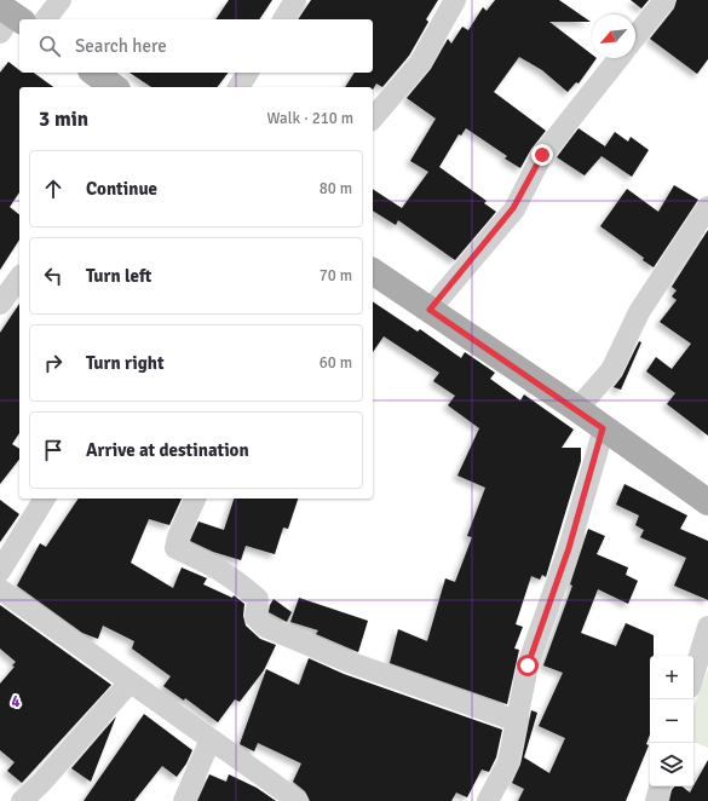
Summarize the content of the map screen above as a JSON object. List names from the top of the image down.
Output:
{
  "north": "bottom left",
  "page": {
    "search": "Search here",
    "heading": ["3 min", "Walk · 210 m"],
    "list": [
      ["Continue", "80 m"],
      ["Turn left", "70 m"],
      ["Turn right", "60 m"],
      "Arrive at destination"
    ],
    "map_buttons": ["+", "−"]
  },
  "grid": {
    "rows": ["4"]
  }
}
